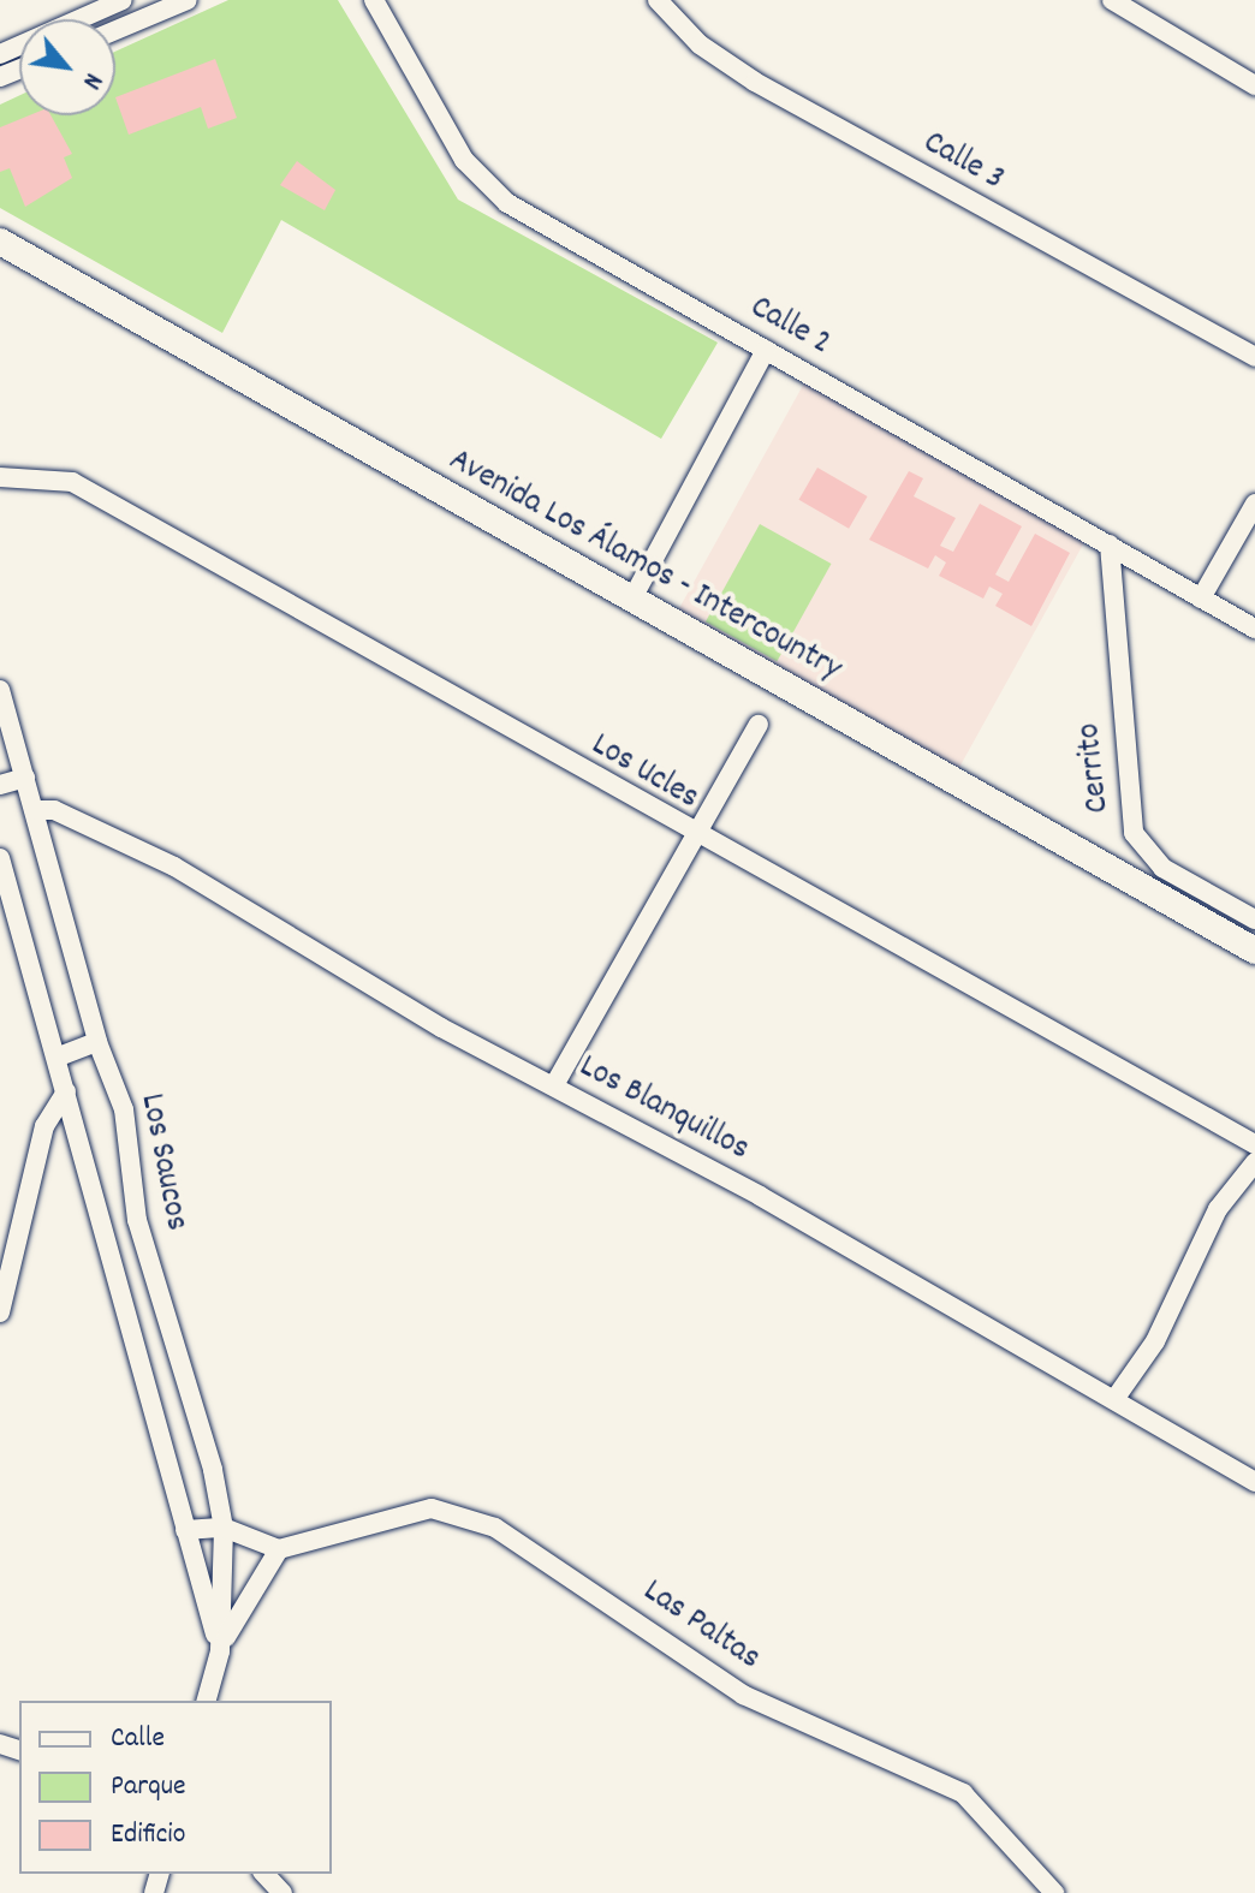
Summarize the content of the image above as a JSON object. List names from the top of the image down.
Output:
{
  "streets": {
    "main road": ["Avenida Los Álamos - Intercountry"],
    "street": [
      "Calle 3",
      "Calle 2",
      "Cerrito",
      "Los Ucles",
      "Los Blanquillos",
      "Los Saucos",
      "Las Paltas"
    ]
  },
  "crossings": [
    ["Calle 2", "Cerrito"],
    ["Los Blanquillos", "Los Saucos"]
  ],
  "legend": ["Calle", "Parque", "Edificio"],
  "north": "bottom right"
}
